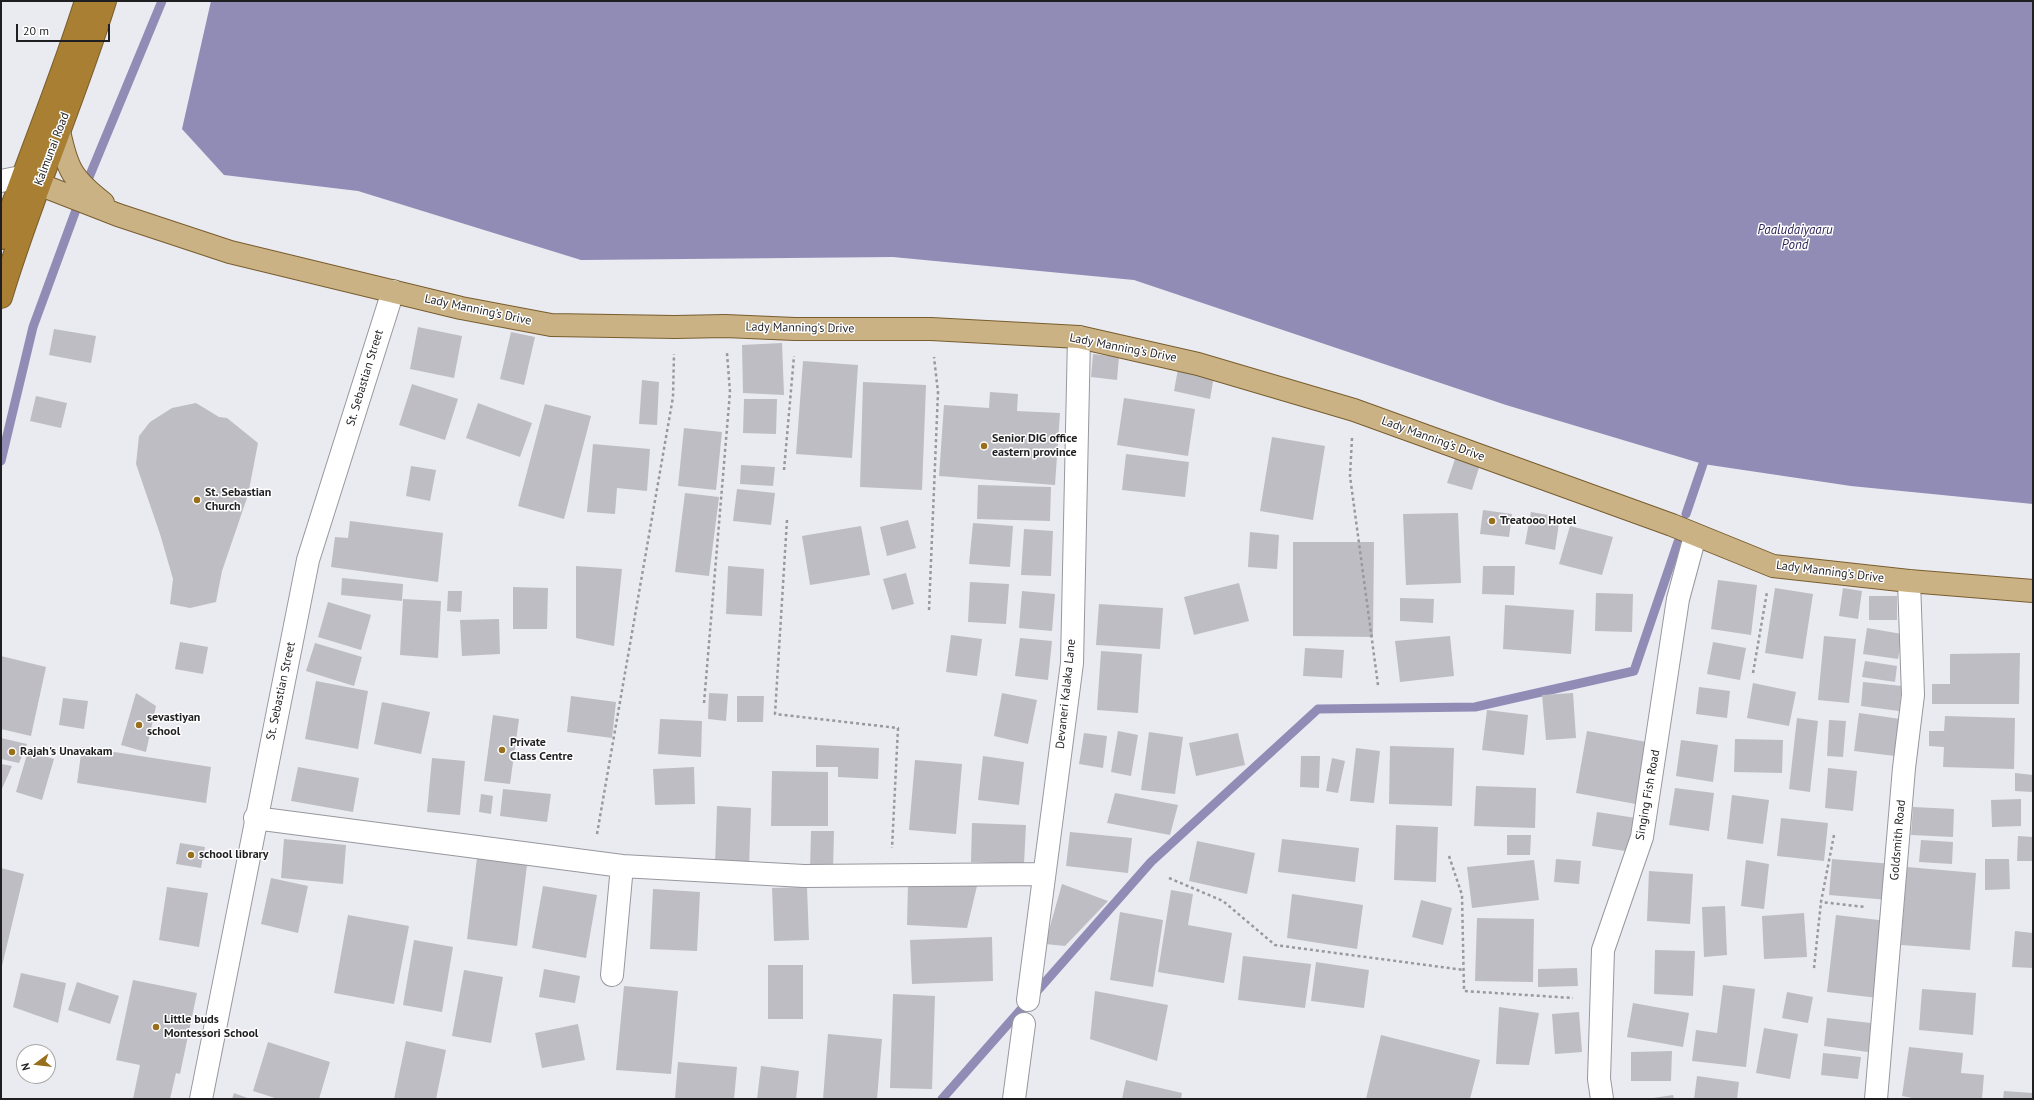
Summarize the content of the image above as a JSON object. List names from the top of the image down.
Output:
{
  "streets": {
    "highway": ["Kalmunai Road"],
    "main road": ["Lady Manning’s Drive"],
    "street": [
      "St. Sebastian Street",
      "Devaneri Kalaka Lane",
      "Singing Fish Road",
      "Goldsmith Road"
    ]
  },
  "crossings": [
    ["Kalmunai Road", "Lady Manning’s Drive"],
    ["Lady Manning’s Drive", "St. Sebastian Street"],
    ["Lady Manning’s Drive", "Devaneri Kalaka Lane"],
    ["Lady Manning’s Drive", "Singing Fish Road"],
    ["Lady Manning’s Drive", "Goldsmith Road"]
  ],
  "water": ["Paaludaiyaaru Pond"],
  "places": [
    "Senior DIG office eastern province",
    "St. Sebastian Church",
    "Treatooo Hotel",
    "sevastiyan school",
    "Private Class Centre",
    "Rajah's Unavakam",
    "school library",
    "Little buds Montessori School"
  ],
  "scale_bar": "20 m",
  "north": "left"
}
